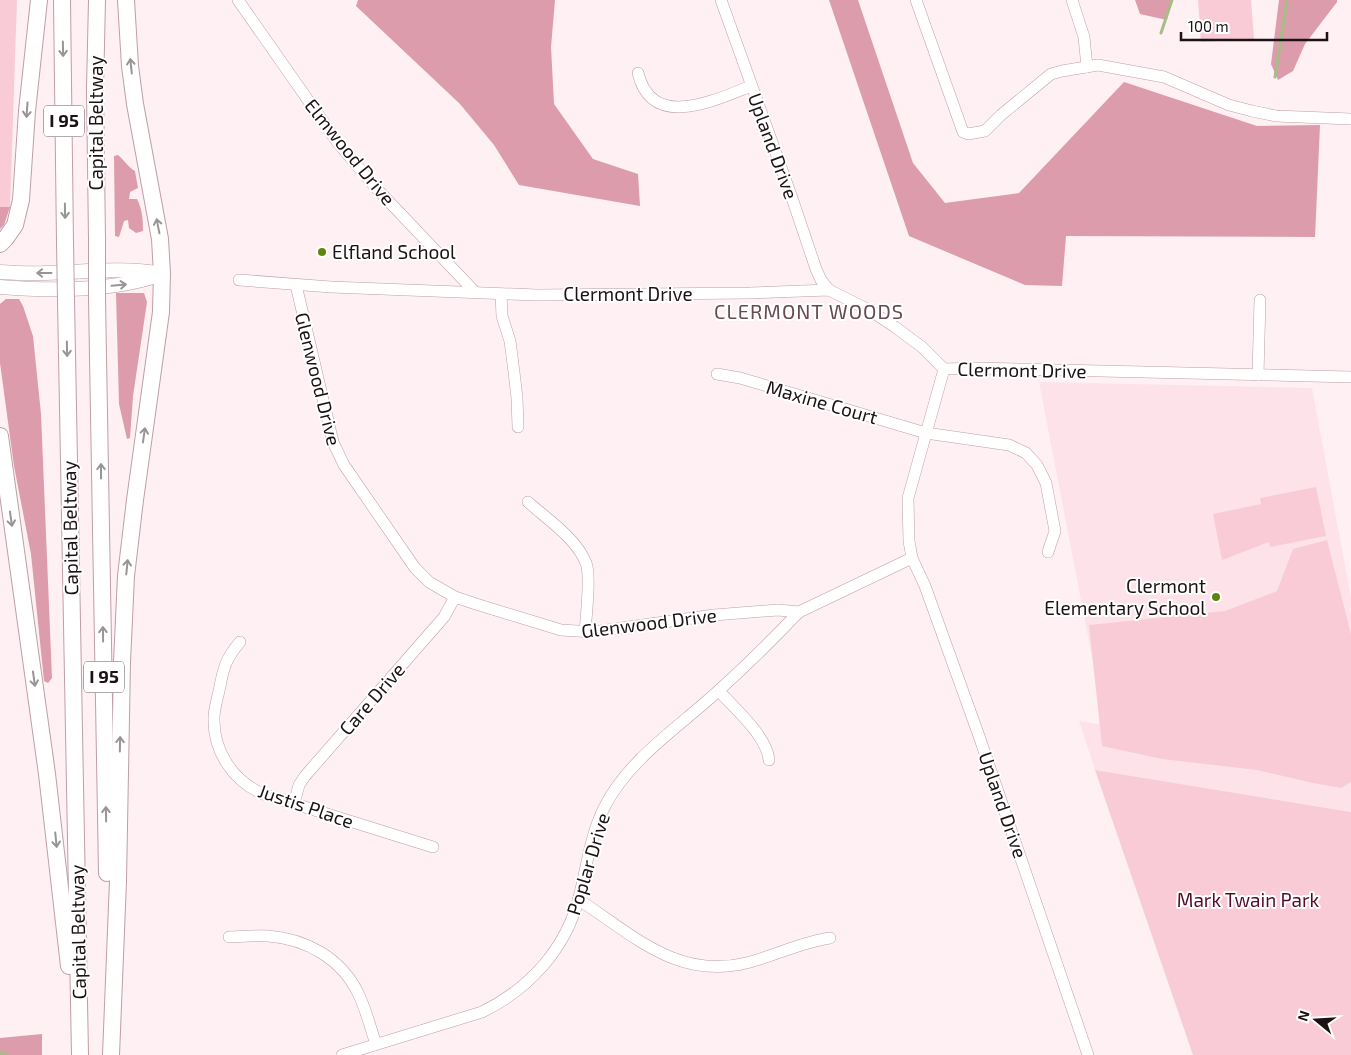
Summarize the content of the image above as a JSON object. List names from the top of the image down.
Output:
{
  "streets": {
    "highway": ["I 95", "Capital Beltway"],
    "street": [
      "Upland Drive",
      "Elmwood Drive",
      "Clermont Drive",
      "Glenwood Drive",
      "Maxine Court",
      "Care Drive",
      "Justis Place",
      "Poplar Drive"
    ]
  },
  "crossings": [
    ["Upland Drive", "Clermont Drive"],
    ["Upland Drive", "Glenwood Drive"],
    ["Elmwood Drive", "Clermont Drive"],
    ["Clermont Drive", "Glenwood Drive"],
    ["Glenwood Drive", "Care Drive"],
    ["Glenwood Drive", "Poplar Drive"],
    ["Care Drive", "Justis Place"]
  ],
  "districts": ["CLERMONT WOODS"],
  "parks": ["Mark Twain Park"],
  "places": ["Elfland School", "Clermont Elementary School"],
  "scale_bar": "100 m",
  "north": "left"
}
